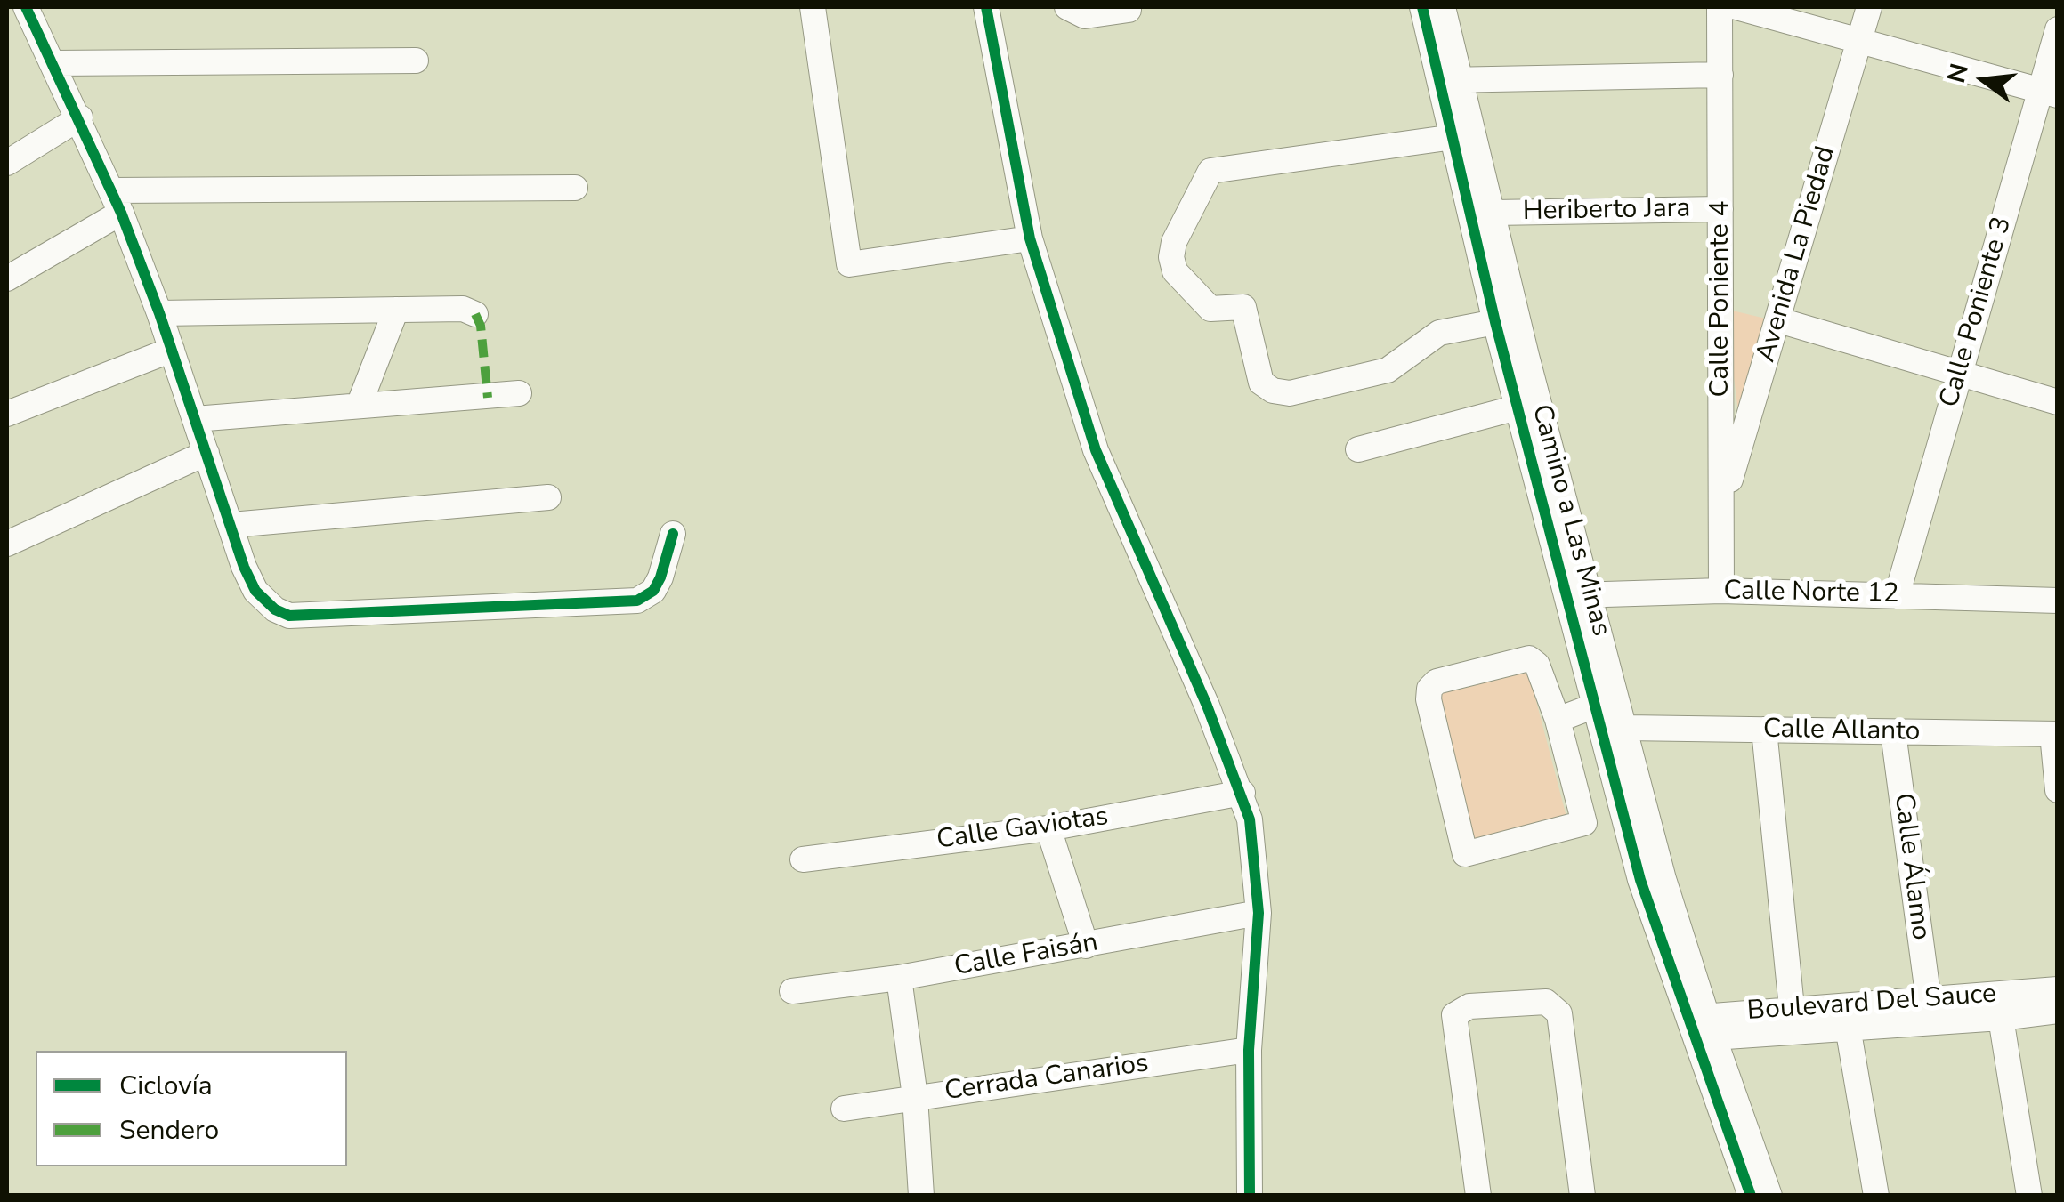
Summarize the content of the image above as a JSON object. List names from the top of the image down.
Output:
{
  "streets": {
    "street": [
      "Heriberto Jara",
      "Avenida La Piedad",
      "Calle Poniente 4",
      "Calle Poniente 3",
      "Camino a Las Minas",
      "Calle Norte 12",
      "Calle Allanto",
      "Calle Gaviotas",
      "Calle Álamo",
      "Calle Faisán",
      "Boulevard Del Sauce",
      "Cerrada Canarios"
    ]
  },
  "crossings": [
    ["Heriberto Jara", "Calle Poniente 4"],
    ["Heriberto Jara", "Camino a Las Minas"],
    ["Avenida La Piedad", "Calle Poniente 4"],
    ["Calle Poniente 4", "Calle Norte 12"],
    ["Calle Poniente 3", "Calle Norte 12"],
    ["Camino a Las Minas", "Calle Norte 12"],
    ["Camino a Las Minas", "Calle Allanto"],
    ["Camino a Las Minas", "Boulevard Del Sauce"],
    ["Calle Allanto", "Calle Álamo"],
    ["Calle Álamo", "Boulevard Del Sauce"]
  ],
  "legend": ["Ciclovía", "Sendero"],
  "north": "left"
}
